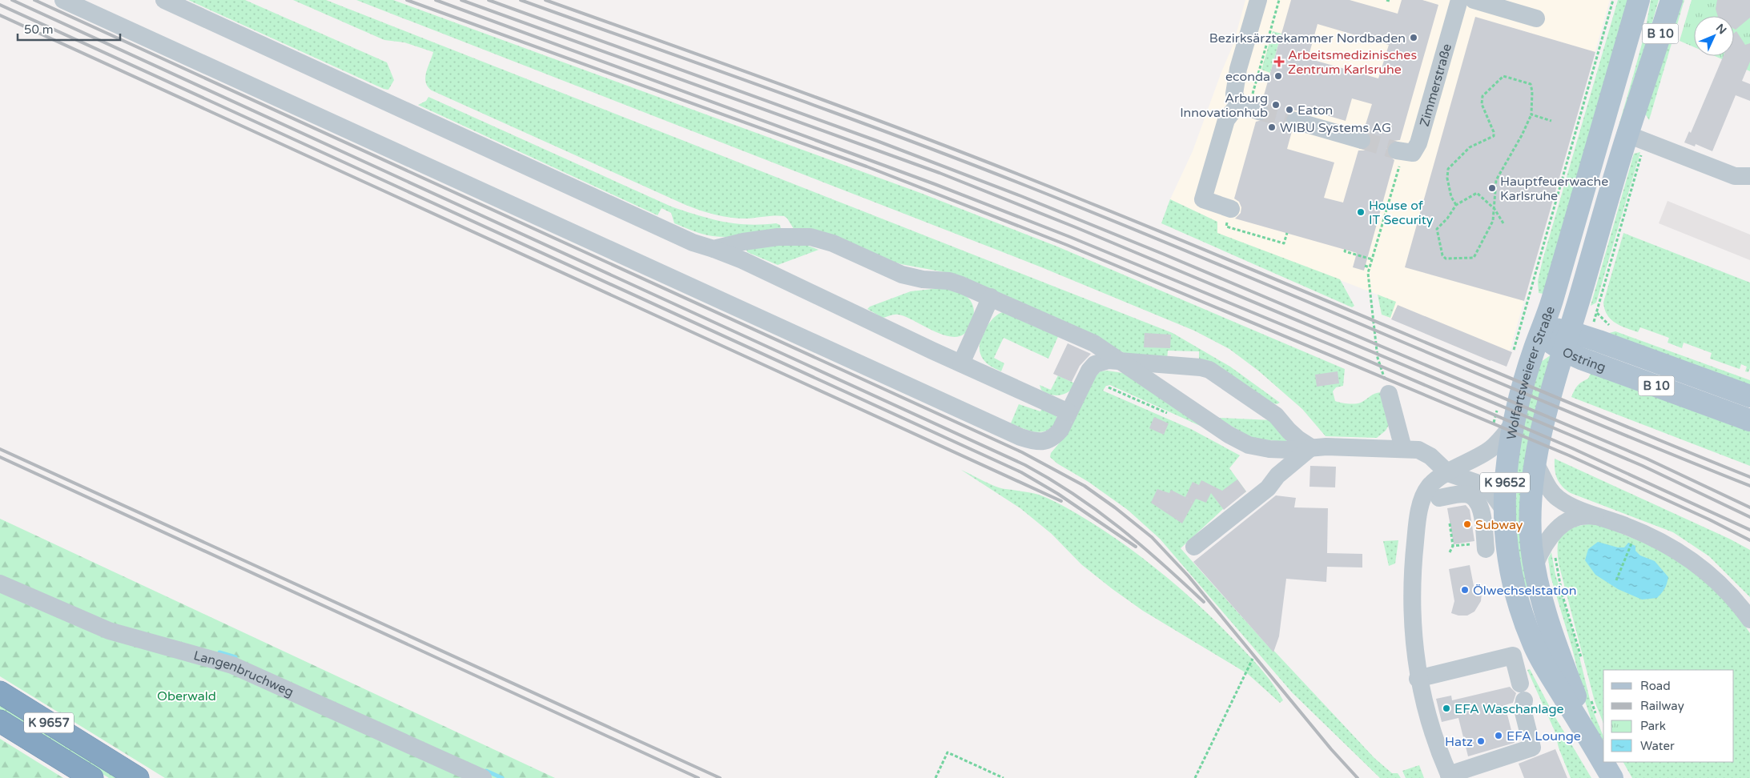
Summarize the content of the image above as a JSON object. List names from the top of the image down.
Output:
{
  "streets": {
    "highway": ["K 9657"],
    "main road": [
      "B 10",
      "Ostring",
      "Wolfartsweierer Straße",
      "K 9652"
    ],
    "street": ["Zimmerstraße", "Langenbruchweg"]
  },
  "crossings": [
    ["Ostring", "Wolfartsweierer Straße"]
  ],
  "parks": ["Oberwald"],
  "places": {
    "other": [
      "Bezirksärztekammer Nordbaden",
      "econda",
      "Arburg Innovationhub",
      "Eaton",
      "WIBU Systems AG",
      "Hauptfeuerwache Karlsruhe",
      "House of IT Security",
      "Subway",
      "Ölwechselstation",
      "EFA Waschanlage",
      "EFA Lounge",
      "Hatz"
    ],
    "health": ["Arbeitsmedizinisches Zentrum Karlsruhe"]
  },
  "legend": [
    "Road",
    "Railway",
    "Park",
    "Water"
  ],
  "scale_bar": "50 m",
  "north": "top right"
}
